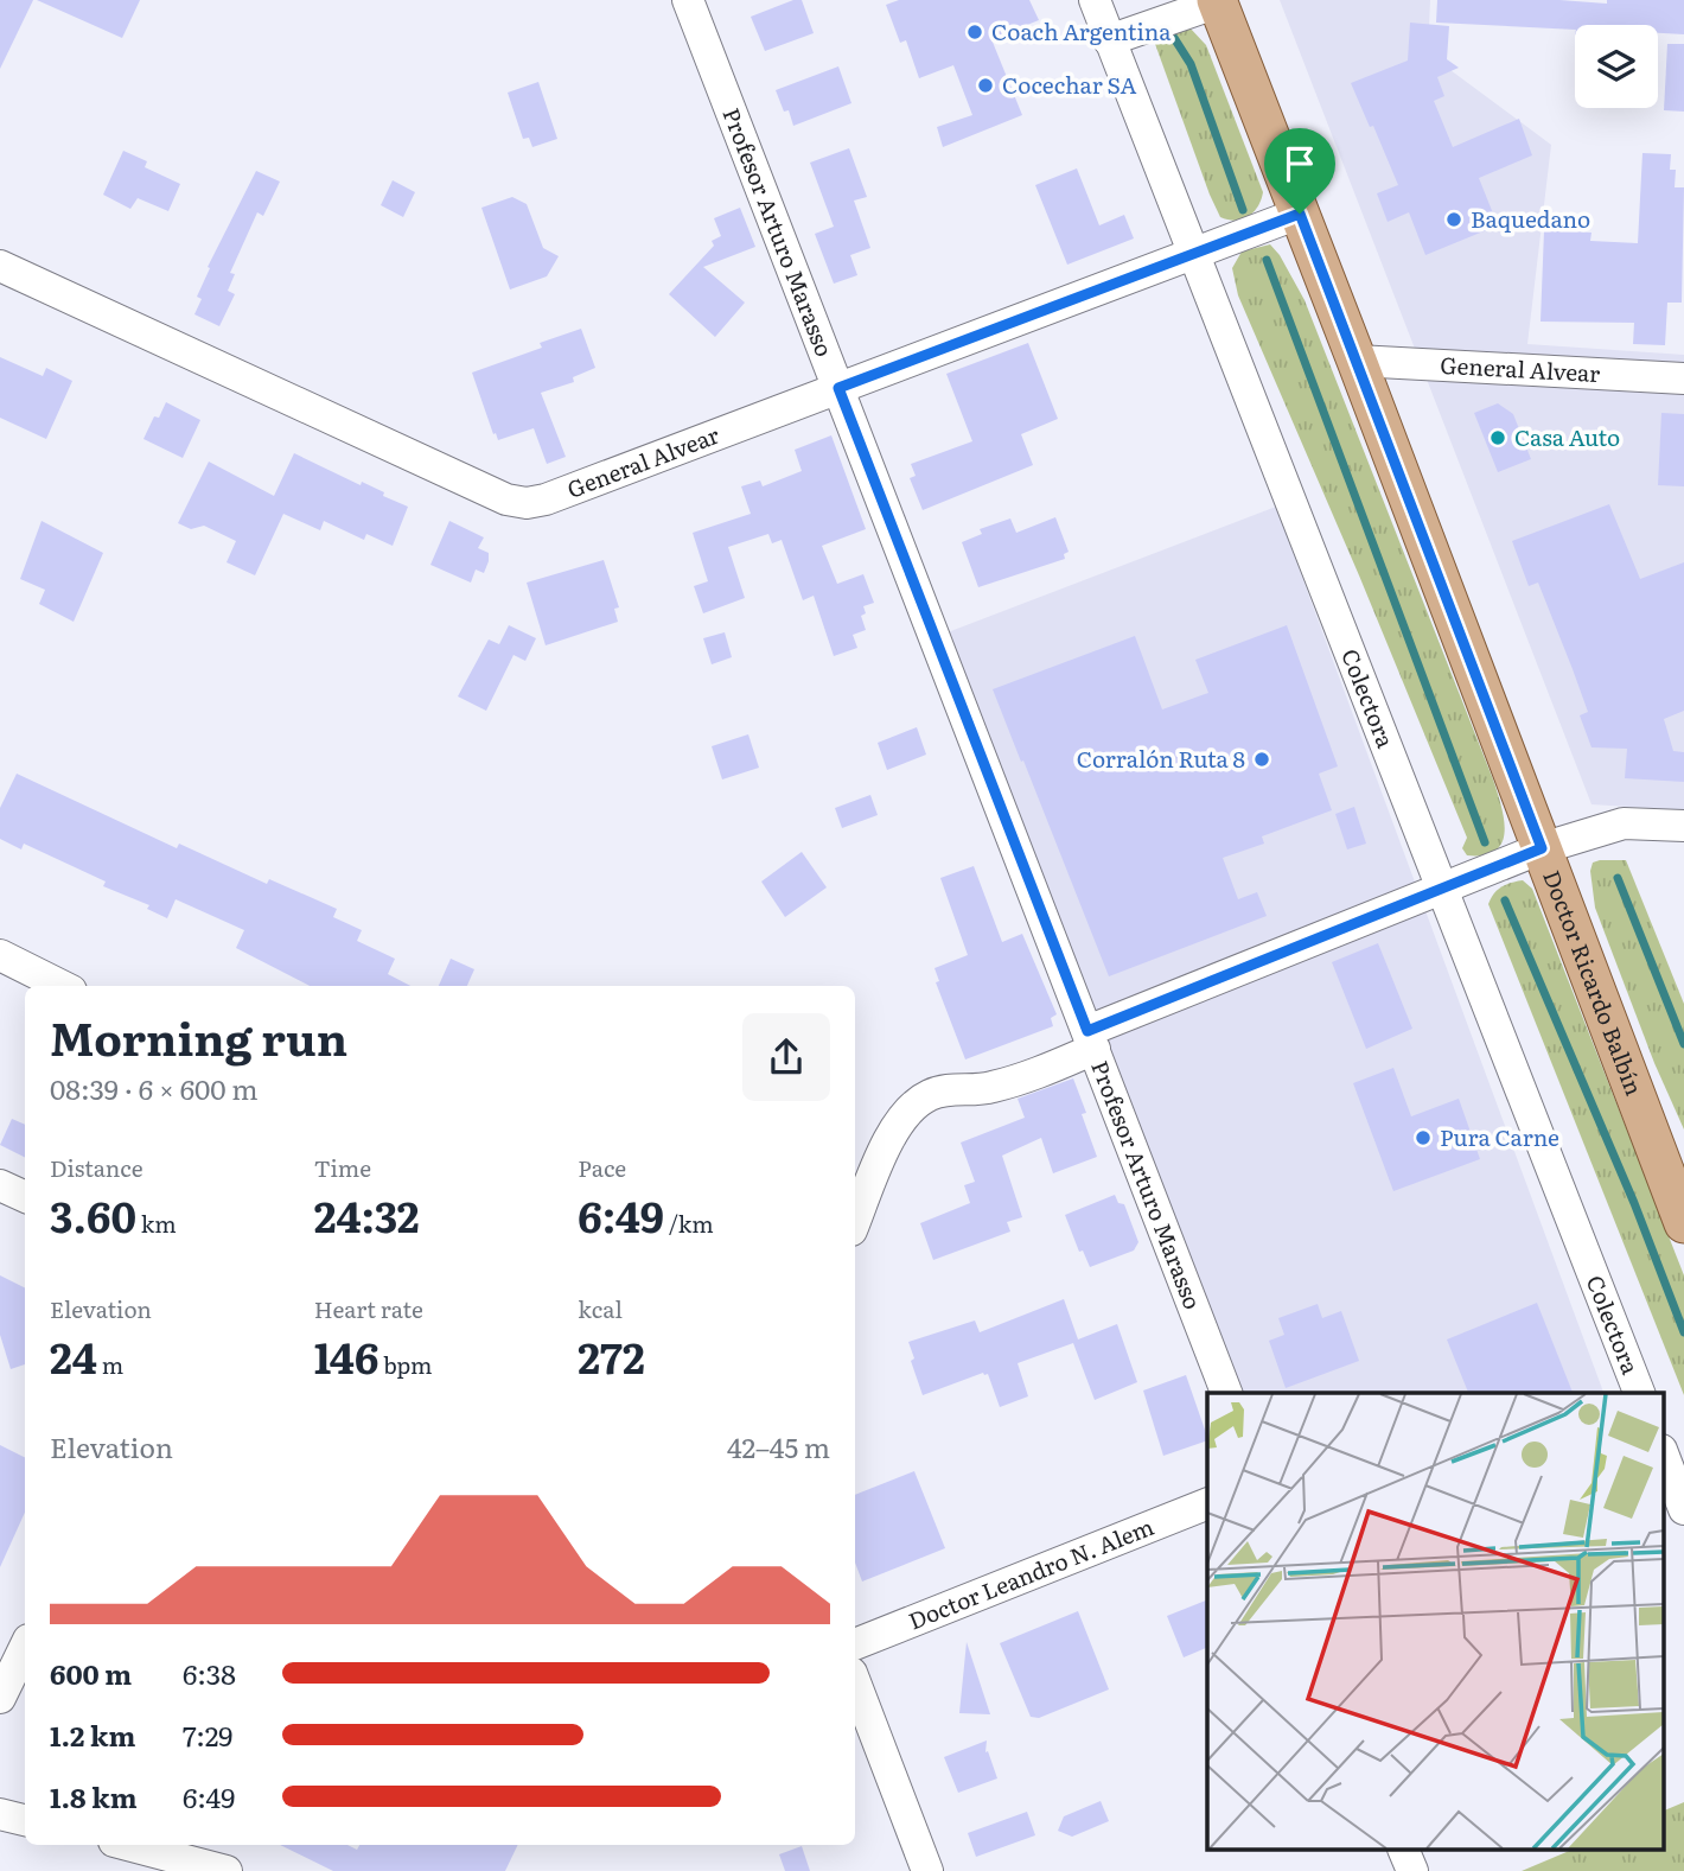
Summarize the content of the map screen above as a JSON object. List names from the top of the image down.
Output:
{
  "streets": {
    "main road": ["Doctor Ricardo Balbín"],
    "street": [
      "Profesor Arturo Marasso",
      "General Alvear",
      "Colectora",
      "Doctor Leandro N. Alem"
    ]
  },
  "crossings": [
    ["Profesor Arturo Marasso", "General Alvear"],
    ["General Alvear", "Colectora"],
    ["General Alvear", "Doctor Ricardo Balbín"]
  ],
  "places": [
    "Coach Argentina",
    "Cocechar SA",
    "Baquedano",
    "Casa Auto",
    "Corralón Ruta 8",
    "Pura Carne"
  ],
  "page": {
    "heading": ["Morning run", "08:39 · 6 × 600 m"],
    "stats": [
      ["Distance", "3.60 km"],
      ["Time", "24:32"],
      ["Pace", "6:49 /km"],
      ["Elevation", "24 m"],
      ["Heart rate", "146 bpm"],
      ["kcal", "272"]
    ],
    "chart": ["Elevation", "42–45 m"],
    "list": [
      {
        "name": "600 m",
        "note": "6:38"
      },
      {
        "name": "1.2 km",
        "note": "7:29"
      },
      {
        "name": "1.8 km",
        "note": "6:49"
      }
    ]
  }
}
